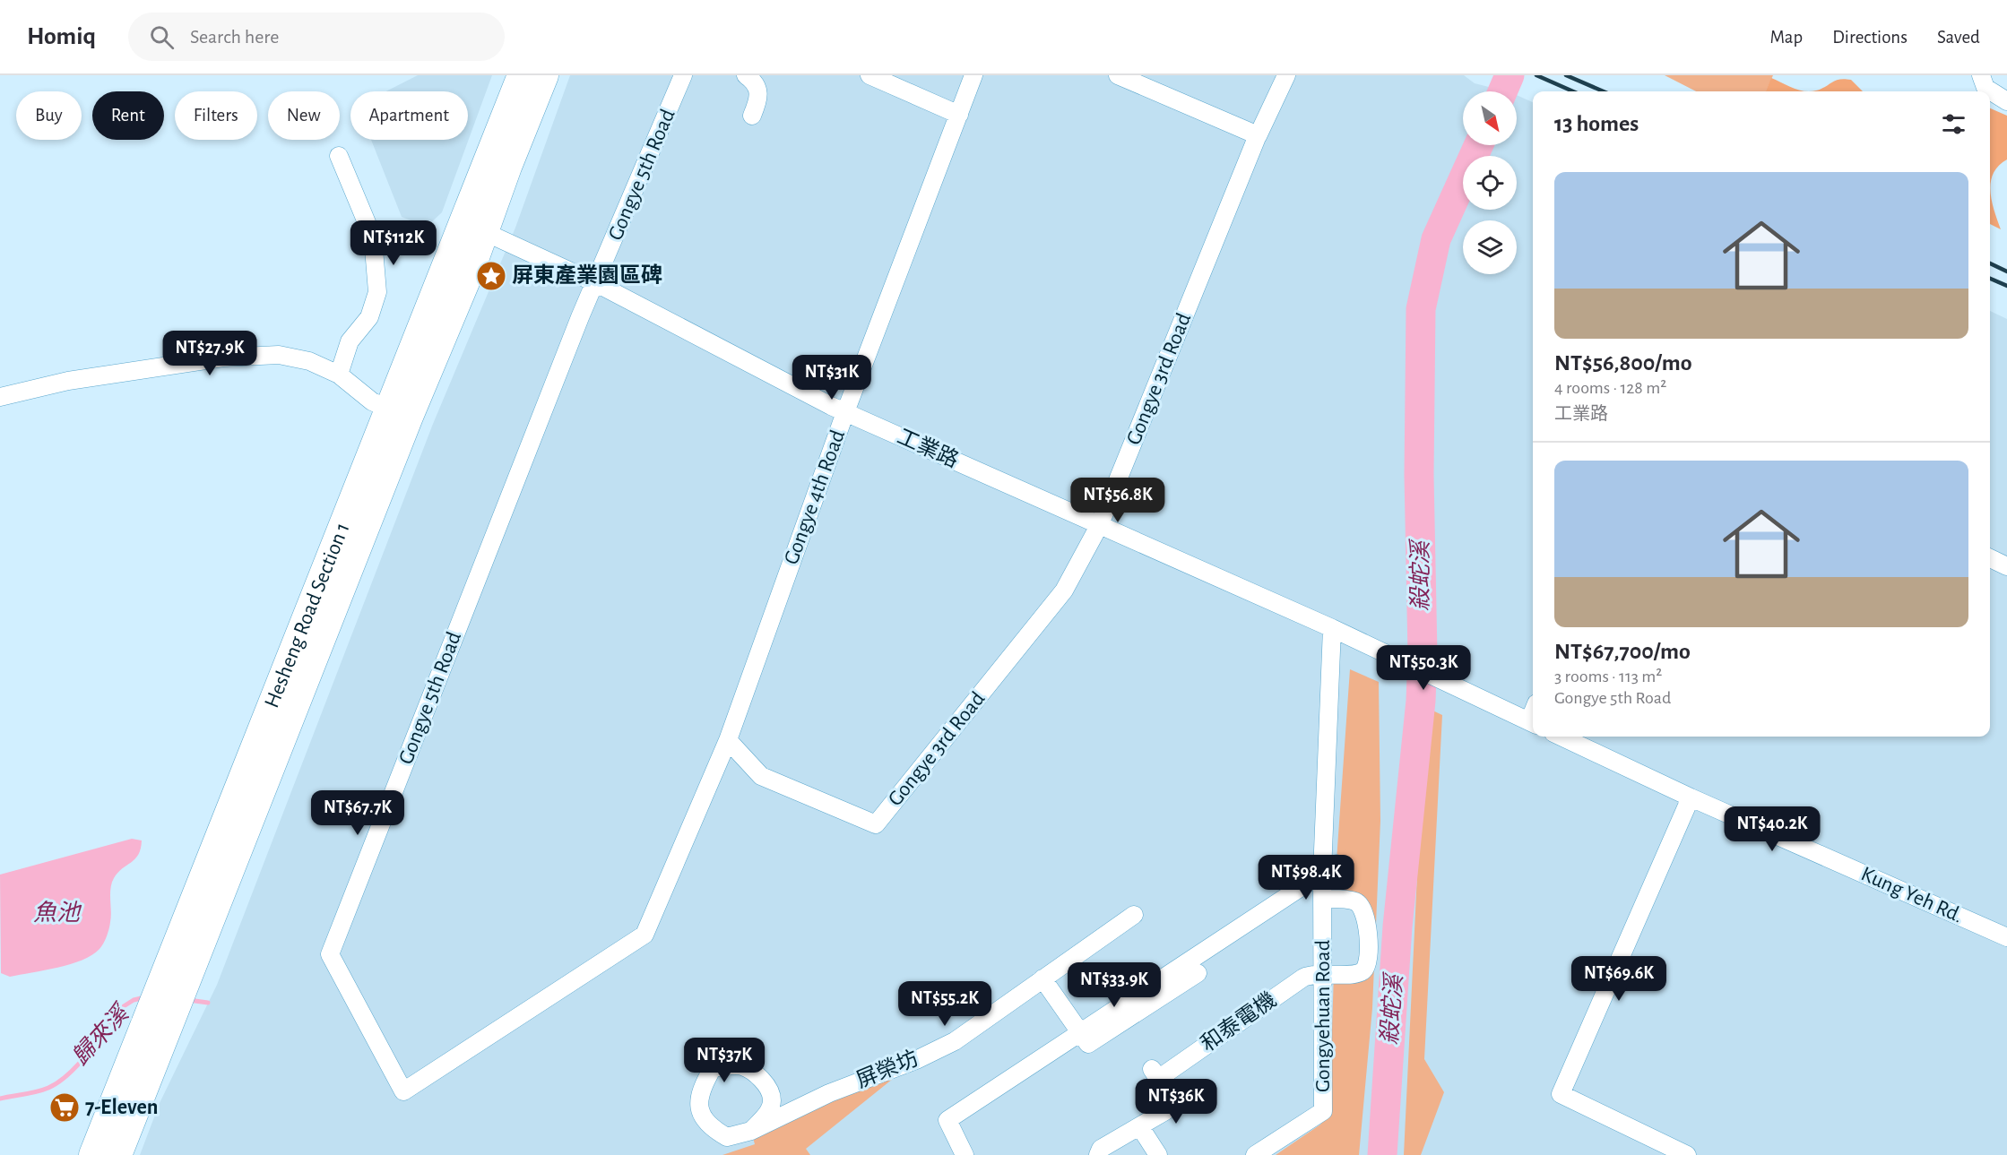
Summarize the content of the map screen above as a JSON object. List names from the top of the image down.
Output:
{
  "streets": {
    "main road": ["Hesheng Road Section 1"],
    "street": [
      "Gongye 5th Road",
      "Gongye 3rd Road",
      "工業路",
      "Gongye 4th Road",
      "Kung Yeh Rd.",
      "Gongyehuan Road",
      "和泰電機",
      "屏榮坊"
    ]
  },
  "crossings": [
    ["Gongye 5th Road", "Gongye 3rd Road"],
    ["Gongye 5th Road", "工業路"],
    ["Gongye 5th Road", "Gongye 4th Road"],
    ["Gongye 3rd Road", "工業路"],
    ["Gongye 3rd Road", "Gongye 4th Road"],
    ["工業路", "Gongye 4th Road"],
    ["工業路", "Hesheng Road Section 1"],
    ["工業路", "Gongyehuan Road"],
    ["Gongyehuan Road", "和泰電機"]
  ],
  "water": ["殺蛇溪", "魚池", "歸來溪"],
  "places": {
    "place": ["屏東產業園區碑"],
    "supermarket": ["7-Eleven"]
  },
  "north": "bottom right",
  "page": {
    "header": "Homiq",
    "search": "Search here",
    "nav": ["Map", "Directions", "Saved"],
    "chip": [
      "Buy",
      "Rent",
      "Filters",
      "New",
      "Apartment"
    ],
    "heading": "13 homes",
    "list": [
      {
        "name": "NT$56,800/mo",
        "note": "4 rooms · 128 m² · 工業路"
      },
      {
        "name": "NT$67,700/mo",
        "note": "3 rooms · 113 m² · Gongye 5th Road"
      }
    ],
    "price": [
      "NT$112K",
      "NT$27.9K",
      "NT$31K",
      "NT$56.8K",
      "NT$50.3K",
      "NT$67.7K",
      "NT$40.2K",
      "NT$98.4K",
      "NT$69.6K",
      "NT$33.9K",
      "NT$55.2K",
      "NT$37K",
      "NT$36K"
    ]
  }
}
